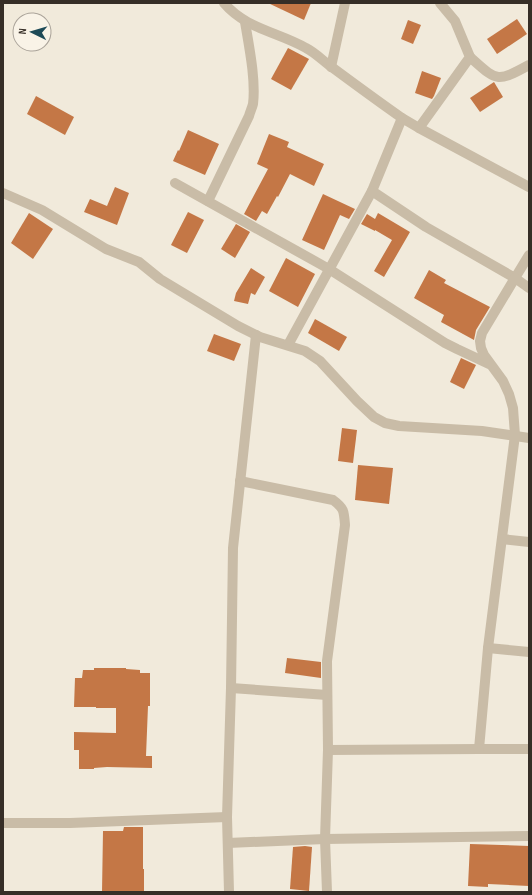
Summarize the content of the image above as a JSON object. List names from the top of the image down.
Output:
{
  "north": "left"
}
